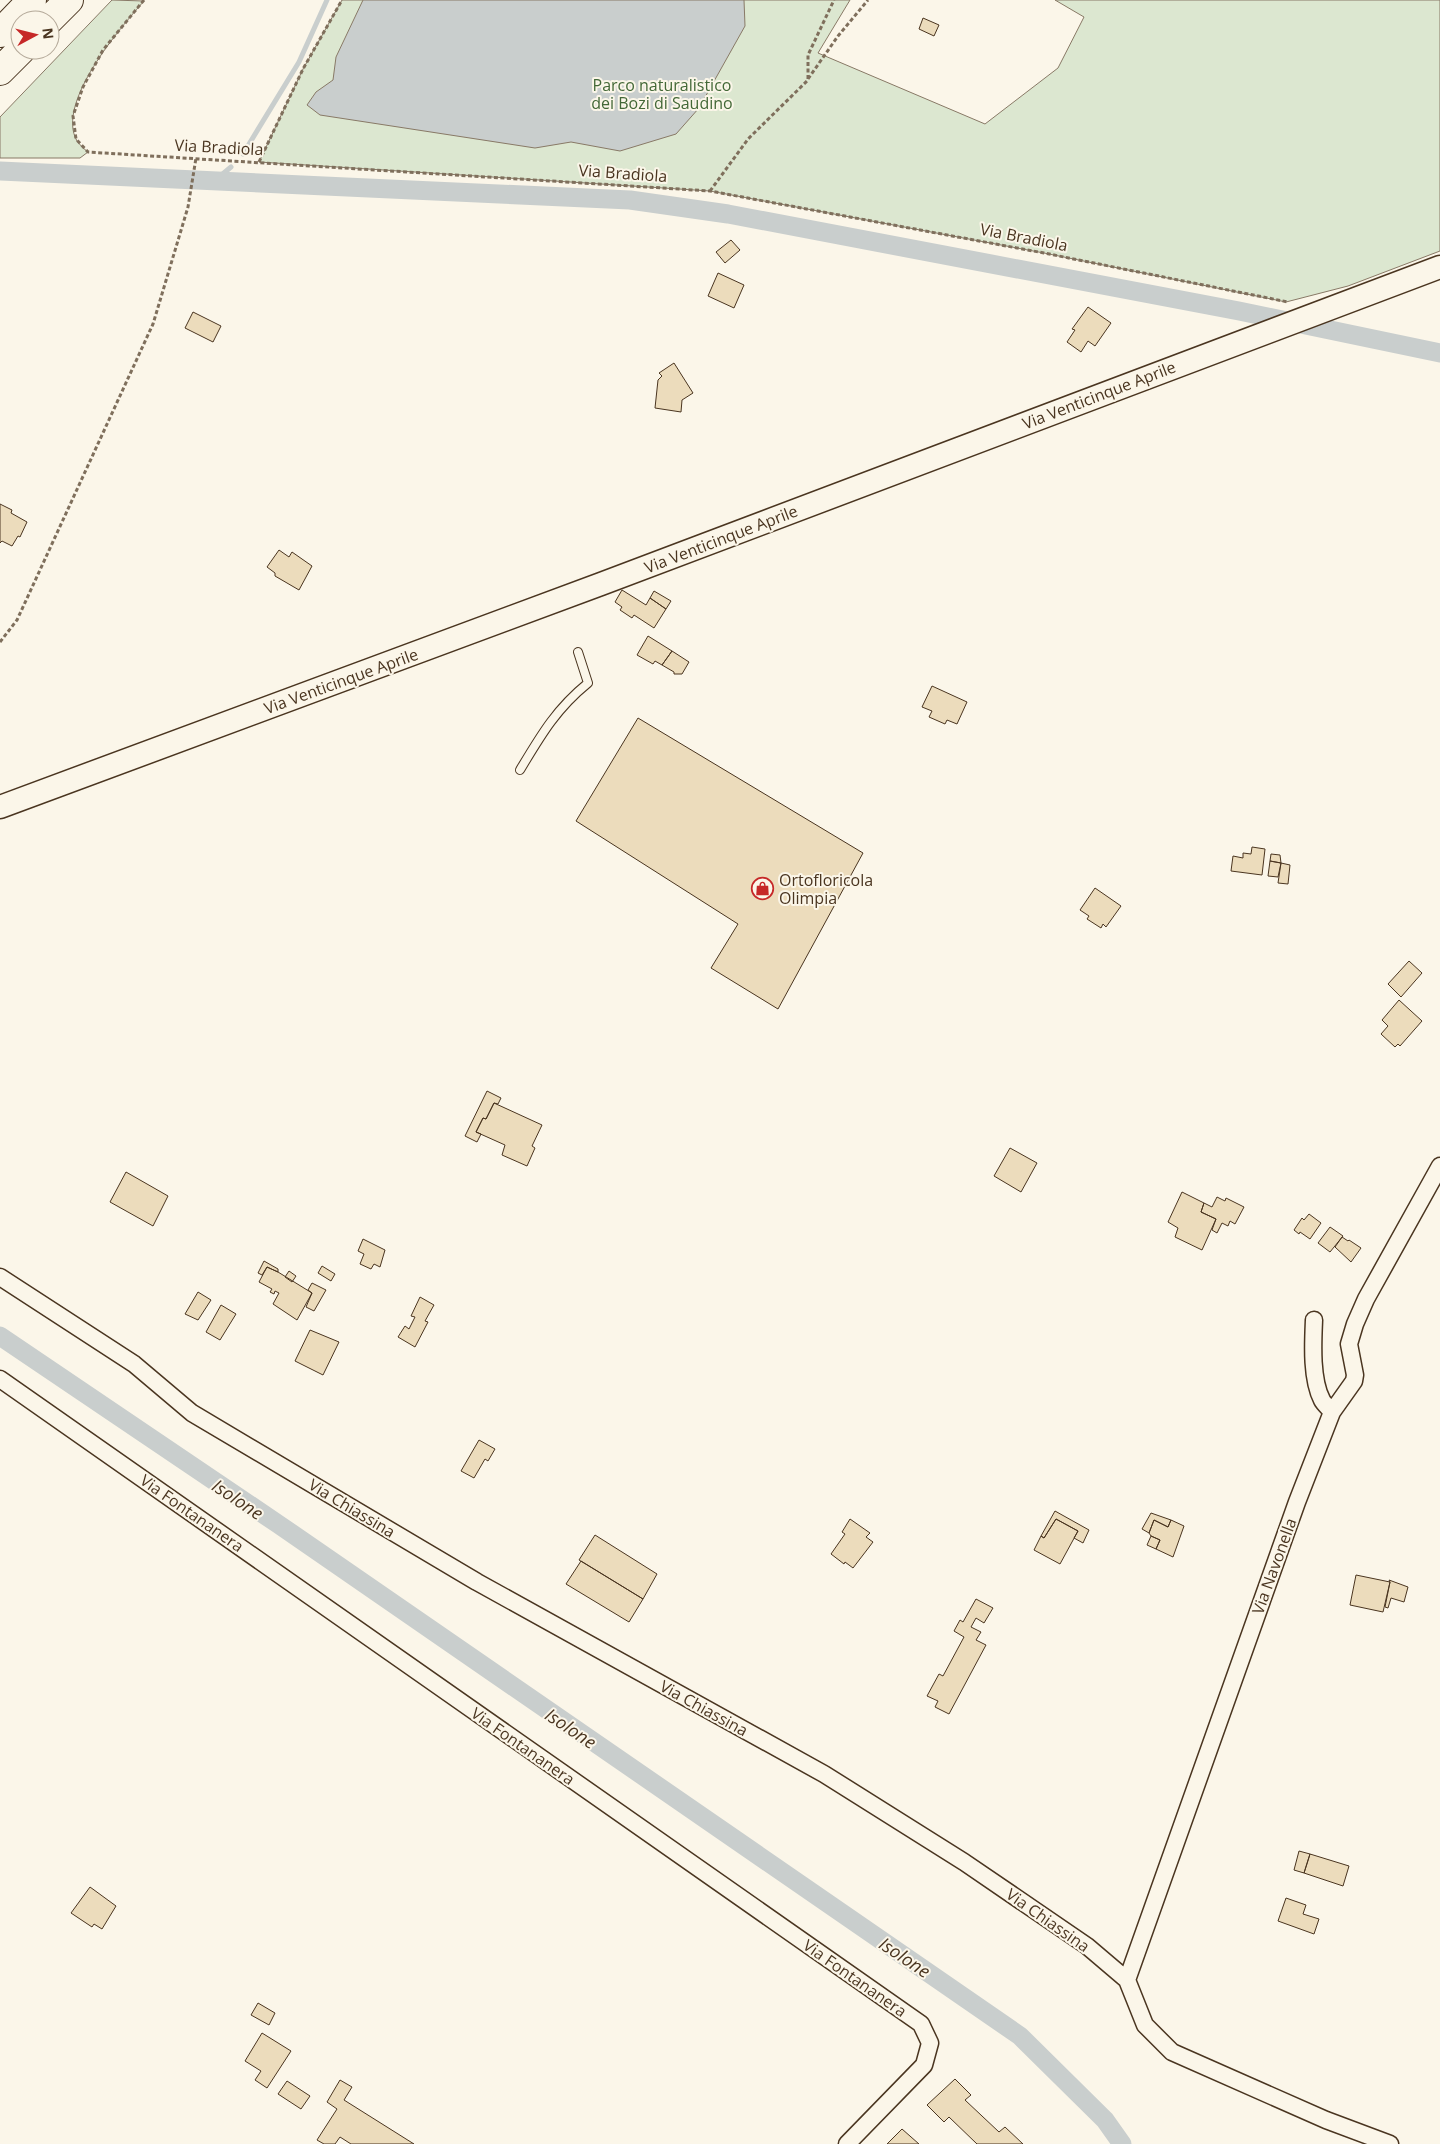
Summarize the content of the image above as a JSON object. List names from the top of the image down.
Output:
{
  "streets": {
    "main road": ["Via Venticinque Aprile"],
    "street": ["Via Chiassina", "Via Fontananera", "Via Navonella"],
    "path": ["Via Bradiola"]
  },
  "crossings": [
    ["Via Bradiola", "Via Venticinque Aprile"],
    ["Via Chiassina", "Via Navonella"]
  ],
  "water": ["Isolone"],
  "parks": ["Parco naturalistico dei Bozi di Saudino"],
  "places": {
    "shop": ["Ortofloricola Olimpia"]
  },
  "north": "right"
}
